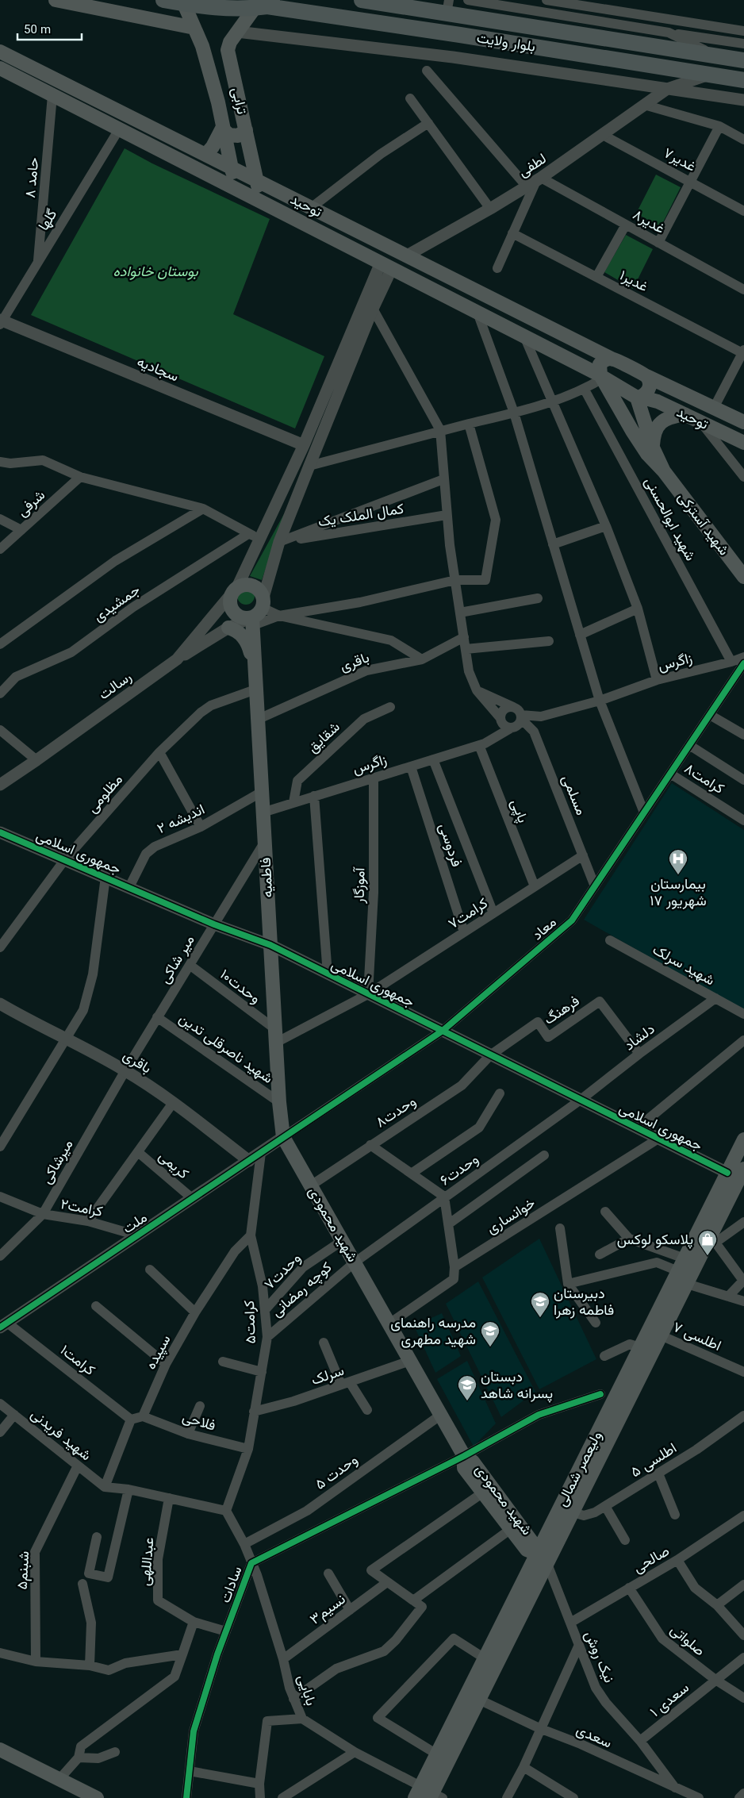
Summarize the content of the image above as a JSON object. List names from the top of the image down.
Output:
{
  "streets": {
    "main road": [
      "بلوار ولایت",
      "ترابی",
      "توحید",
      "شهید آسترکی",
      "فاطمیه",
      "شهید محمودی",
      "ولیعصر شمالی"
    ],
    "street": [
      "غدیر۷",
      "لطفی",
      "حامد ۸",
      "گلها",
      "غدیر۸",
      "غدیر۱",
      "سجادیه",
      "شرفی",
      "کمال الملک یک",
      "شهید ابوالحسنی",
      "جمشیدی",
      "باقری",
      "زاگرس",
      "رسالت",
      "شقایق",
      "کرامت۸",
      "مظلومی",
      "مسلمی",
      "پاپی",
      "اندیشه ۲",
      "فردوسی",
      "جمهوری اسلامی",
      "آموزگار",
      "کرامت۷",
      "معاد",
      "میر شاکی",
      "شهید سرلک",
      "وحدت۱۰",
      "فرهنگ",
      "دلشاد",
      "شهید ناصرقلی تدین",
      "وحدت۸",
      "میرشاکی",
      "کریمی",
      "وحدت۶",
      "کرامت۲",
      "خوانساری",
      "ملت",
      "۷وحدت",
      "کوچه رمضانی",
      "کرامت۵",
      "اطلسی ۷",
      "سپیده",
      "کرامت۱",
      "سرلک",
      "فلاحی",
      "شهید فریدنی",
      "اطلسی ۵",
      "وحدت ۵",
      "صالحی",
      "عبداللهی",
      "شبنم۵",
      "سادات",
      "نسیم۳",
      "صلواتی",
      "نیک روش",
      "بابایی",
      "سعدی ۱",
      "سعدی"
    ]
  },
  "crossings": [
    ["بلوار ولایت", "ترابی"],
    ["ترابی", "توحید"],
    ["غدیر۷", "لطفی"],
    ["لطفی", "توحید"],
    ["لطفی", "غدیر۸"],
    ["حامد ۸", "توحید"],
    ["حامد ۸", "گلها"],
    ["توحید", "گلها"],
    ["توحید", "رسالت"],
    ["گلها", "سجادیه"],
    ["سجادیه", "رسالت"],
    ["شهید ابوالحسنی", "زاگرس"],
    ["جمشیدی", "رسالت"],
    ["باقری", "فاطمیه"],
    ["باقری", "میر شاکی"],
    ["باقری", "میرشاکی"],
    ["باقری", "ملت"],
    ["زاگرس", "شقایق"],
    ["زاگرس", "مسلمی"],
    ["زاگرس", "پاپی"],
    ["زاگرس", "فردوسی"],
    ["زاگرس", "فاطمیه"],
    ["زاگرس", "آموزگار"],
    ["رسالت", "فاطمیه"],
    ["کرامت۸", "معاد"],
    ["مظلومی", "جمهوری اسلامی"],
    ["مظلومی", "فاطمیه"],
    ["مسلمی", "کرامت۷"],
    ["مسلمی", "معاد"],
    ["پاپی", "کرامت۷"],
    ["اندیشه ۲", "جمهوری اسلامی"],
    ["اندیشه ۲", "فاطمیه"],
    ["فردوسی", "کرامت۷"],
    ["جمهوری اسلامی", "فاطمیه"],
    ["جمهوری اسلامی", "آموزگار"],
    ["جمهوری اسلامی", "کرامت۷"],
    ["جمهوری اسلامی", "معاد"],
    ["جمهوری اسلامی", "میر شاکی"],
    ["جمهوری اسلامی", "فرهنگ"],
    ["جمهوری اسلامی", "دلشاد"],
    ["جمهوری اسلامی", "وحدت۸"],
    ["جمهوری اسلامی", "وحدت۶"],
    ["جمهوری اسلامی", "خوانساری"],
    ["جمهوری اسلامی", "ولیعصر شمالی"],
    ["فاطمیه", "کرامت۷"],
    ["فاطمیه", "معاد"],
    ["فاطمیه", "میر شاکی"],
    ["فاطمیه", "وحدت۱۰"],
    ["فاطمیه", "شهید ناصرقلی تدین"],
    ["فاطمیه", "ملت"],
    ["فاطمیه", "شهید محمودی"],
    ["آموزگار", "کرامت۷"],
    ["کرامت۷", "وحدت۱۰"],
    ["معاد", "ملت"],
    ["معاد", "شهید محمودی"],
    ["میر شاکی", "وحدت۱۰"],
    ["میر شاکی", "شهید ناصرقلی تدین"],
    ["میر شاکی", "میرشاکی"],
    ["شهید سرلک", "دلشاد"],
    ["فرهنگ", "دلشاد"],
    ["فرهنگ", "وحدت۸"],
    ["دلشاد", "وحدت۶"],
    ["وحدت۸", "شهید محمودی"],
    ["میرشاکی", "کرامت۲"],
    ["کریمی", "ملت"],
    ["وحدت۶", "شهید محمودی"],
    ["وحدت۶", "کوچه رمضانی"],
    ["کرامت۲", "ملت"],
    ["ملت", "شهید محمودی"],
    ["ملت", "کرامت۵"],
    ["ملت", "کرامت۱"],
    ["شهید محمودی", "۷وحدت"],
    ["شهید محمودی", "کوچه رمضانی"],
    ["شهید محمودی", "سرلک"],
    ["شهید محمودی", "ولیعصر شمالی"],
    ["شهید محمودی", "وحدت ۵"],
    ["شهید محمودی", "سادات"],
    ["۷وحدت", "کرامت۵"],
    ["کوچه رمضانی", "کرامت۵"],
    ["کرامت۵", "سپیده"],
    ["کرامت۵", "سرلک"],
    ["کرامت۵", "فلاحی"],
    ["کرامت۵", "بابایی"],
    ["اطلسی ۷", "ولیعصر شمالی"],
    ["سپیده", "فلاحی"],
    ["شهید فریدنی", "شبنم۵"],
    ["اطلسی ۵", "ولیعصر شمالی"],
    ["ولیعصر شمالی", "نیک روش"],
    ["ولیعصر شمالی", "بابایی"],
    ["ولیعصر شمالی", "سعدی"],
    ["وحدت ۵", "بابایی"],
    ["صالحی", "صلواتی"],
    ["صالحی", "نیک روش"],
    ["عبداللهی", "سادات"],
    ["سادات", "بابایی"],
    ["نسیم۳", "بابایی"],
    ["صلواتی", "سعدی ۱"],
    ["نیک روش", "سعدی ۱"],
    ["نیک روش", "سعدی"]
  ],
  "parks": ["بوستان خانواده"],
  "places": {
    "hospital": ["بیمارستان ۱۷ شهریور"],
    "shop": ["پلاسکو لوکس"],
    "school or university": ["دبیرستان فاطمه زهرا", "مدرسه راهنمای شهید مطهری", "دبستان پسرانه شاهد"]
  },
  "scale_bar": "50 m"
}
